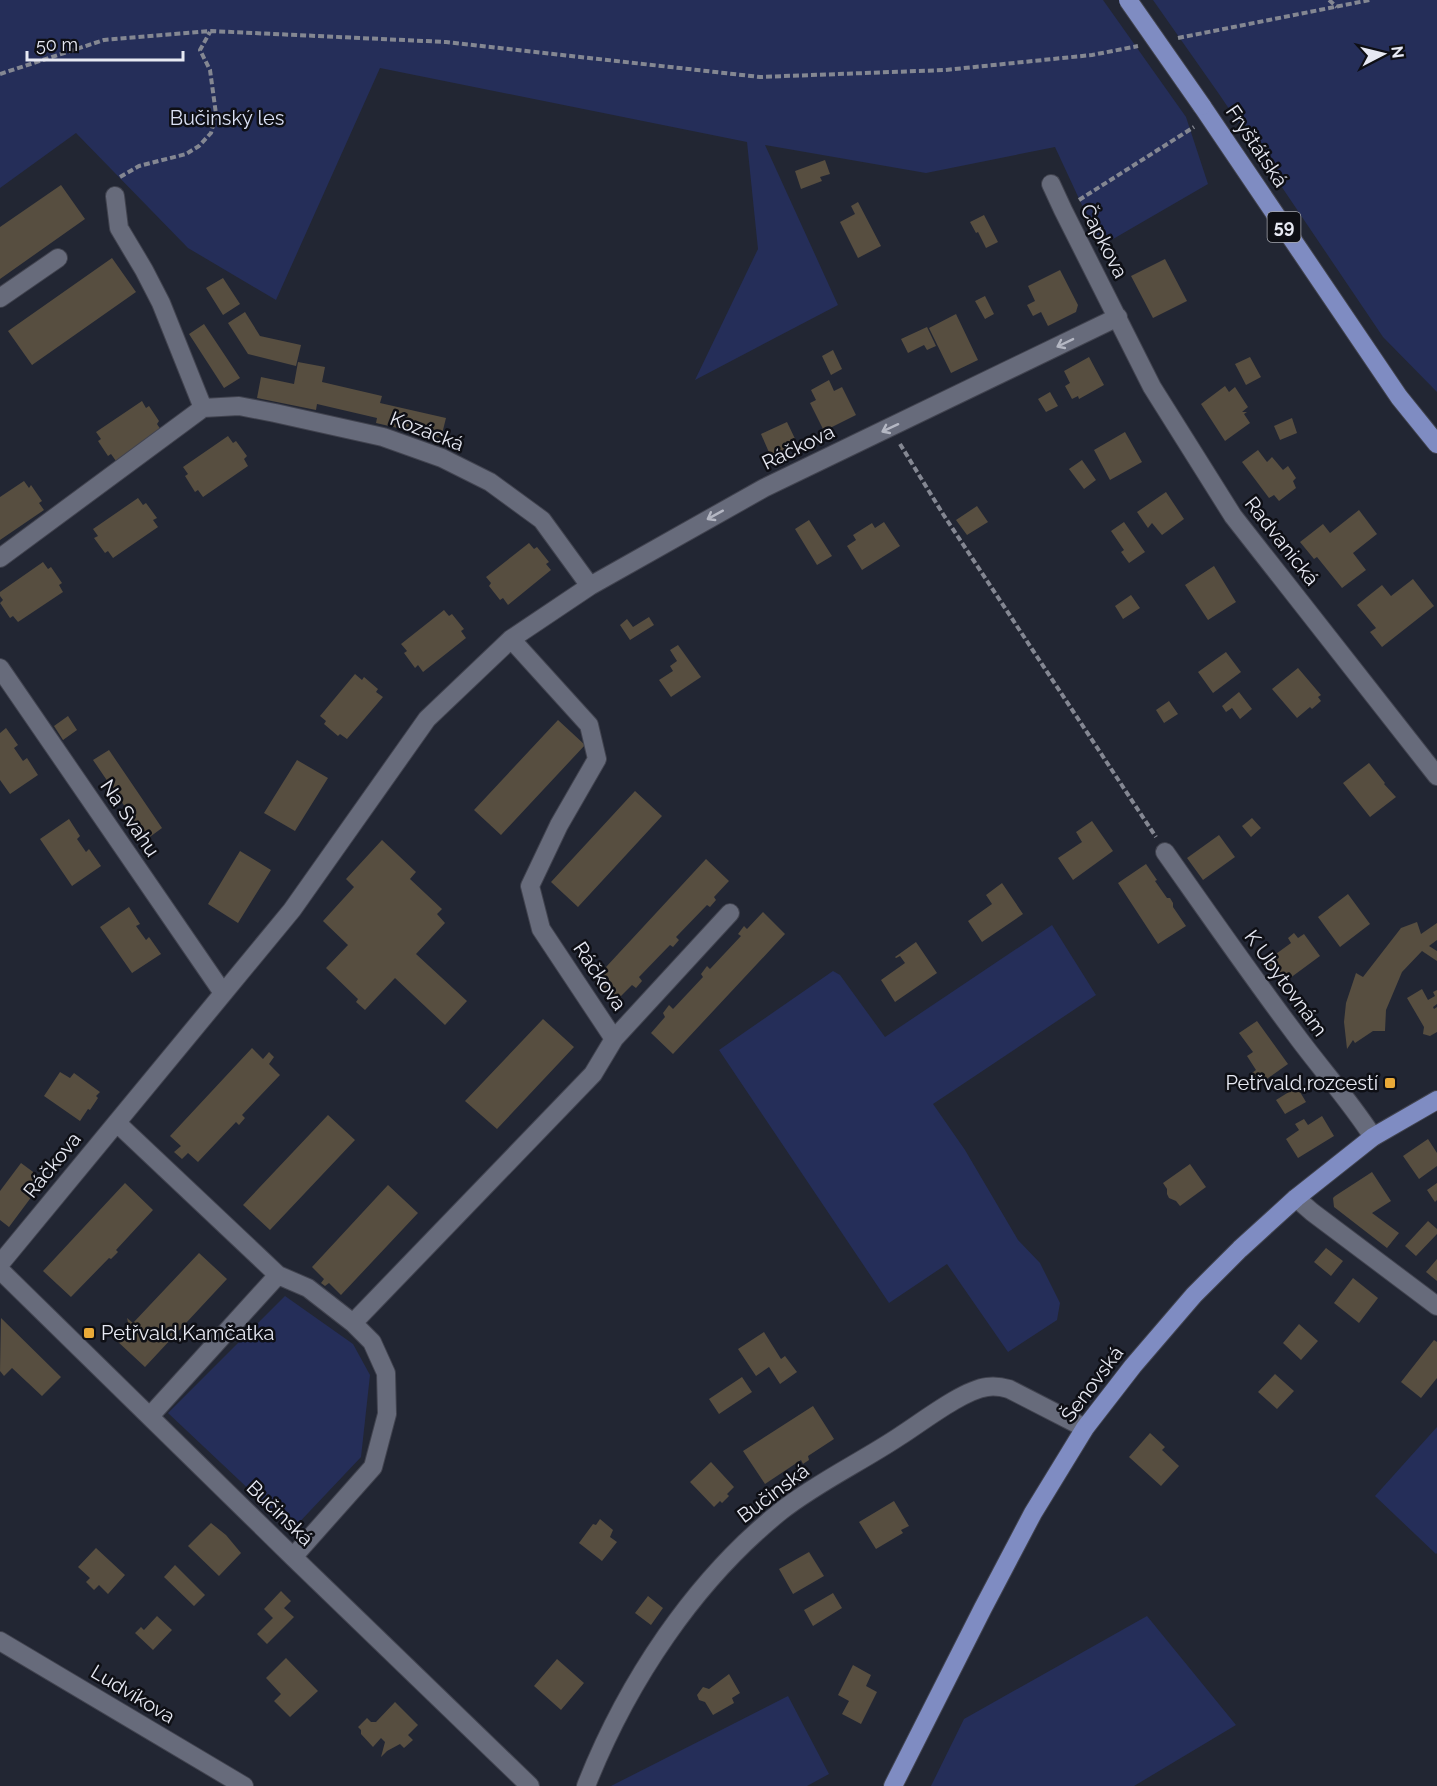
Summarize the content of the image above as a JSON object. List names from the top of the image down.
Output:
{
  "streets": {
    "main road": ["Fryštátská", "59", "Šenovská"],
    "street": [
      "Čapkova",
      "Kozácká",
      "Ráčkova",
      "Radvanická",
      "Na Svahu",
      "K Ubytovnám",
      "Bučinská",
      "Ludvíkova"
    ]
  },
  "crossings": [
    ["Čapkova", "Ráčkova"],
    ["Čapkova", "Radvanická"],
    ["Kozácká", "Ráčkova"],
    ["Ráčkova", "Radvanická"],
    ["Ráčkova", "Na Svahu"],
    ["K Ubytovnám", "Šenovská"],
    ["Šenovská", "Bučinská"]
  ],
  "parks": ["Bučinský les"],
  "places": {
    "transit": ["Petřvald,rozcestí", "Petřvald,Kamčatka"]
  },
  "scale_bar": "50 m",
  "north": "right"
}
